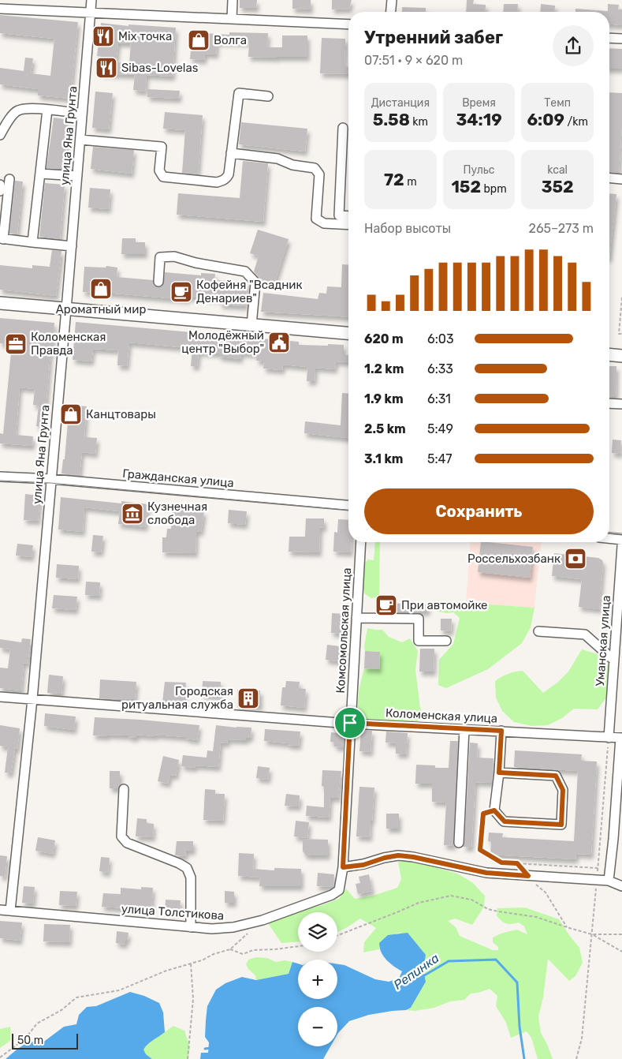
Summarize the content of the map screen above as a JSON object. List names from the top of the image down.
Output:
{
  "streets": {
    "street": [
      "улица Яна Грунта",
      "Гражданская улица",
      "Комсомольская улица",
      "Уманская улица",
      "Коломенская улица",
      "улица Толстикова"
    ]
  },
  "crossings": [
    ["улица Яна Грунта", "Гражданская улица"],
    ["улица Яна Грунта", "Коломенская улица"],
    ["улица Яна Грунта", "улица Толстикова"],
    ["Комсомольская улица", "Коломенская улица"],
    ["Комсомольская улица", "улица Толстикова"],
    ["Уманская улица", "Коломенская улица"]
  ],
  "water": ["Репинка"],
  "places": {
    "restaurant": ["Mix точка", "Sibas-Lovelas"],
    "shop": ["Волга", "Ароматный мир", "Канцтовары"],
    "cafe": ["Кофейня \"Всадник Денариев\"", "При автомойке"],
    "public building": ["Молодёжный центр \"Выбор\""],
    "office": ["Коломенская Правда"],
    "museum": ["Кузнечная слобода"],
    "bank": ["Россельхозбанк"],
    "building": ["Городская ритуальная служба"]
  },
  "scale_bar": "50 m",
  "page": {
    "heading": ["Утренний забег", "07:51 · 9 × 620 m"],
    "stats": [
      ["Дистанция", "5.58 km"],
      ["Время", "34:19"],
      ["Темп", "6:09 /km"],
      ["72 m"],
      ["Пульс", "152 bpm"],
      ["kcal", "352"]
    ],
    "chart": ["Набор высоты", "265–273 m"],
    "list": [
      {
        "name": "620 m",
        "note": "6:03"
      },
      {
        "name": "1.2 km",
        "note": "6:33"
      },
      {
        "name": "1.9 km",
        "note": "6:31"
      },
      {
        "name": "2.5 km",
        "note": "5:49"
      },
      {
        "name": "3.1 km",
        "note": "5:47"
      }
    ],
    "buttons": "Сохранить",
    "map_buttons": ["+", "−"],
    "scale": "50 m"
  }
}
